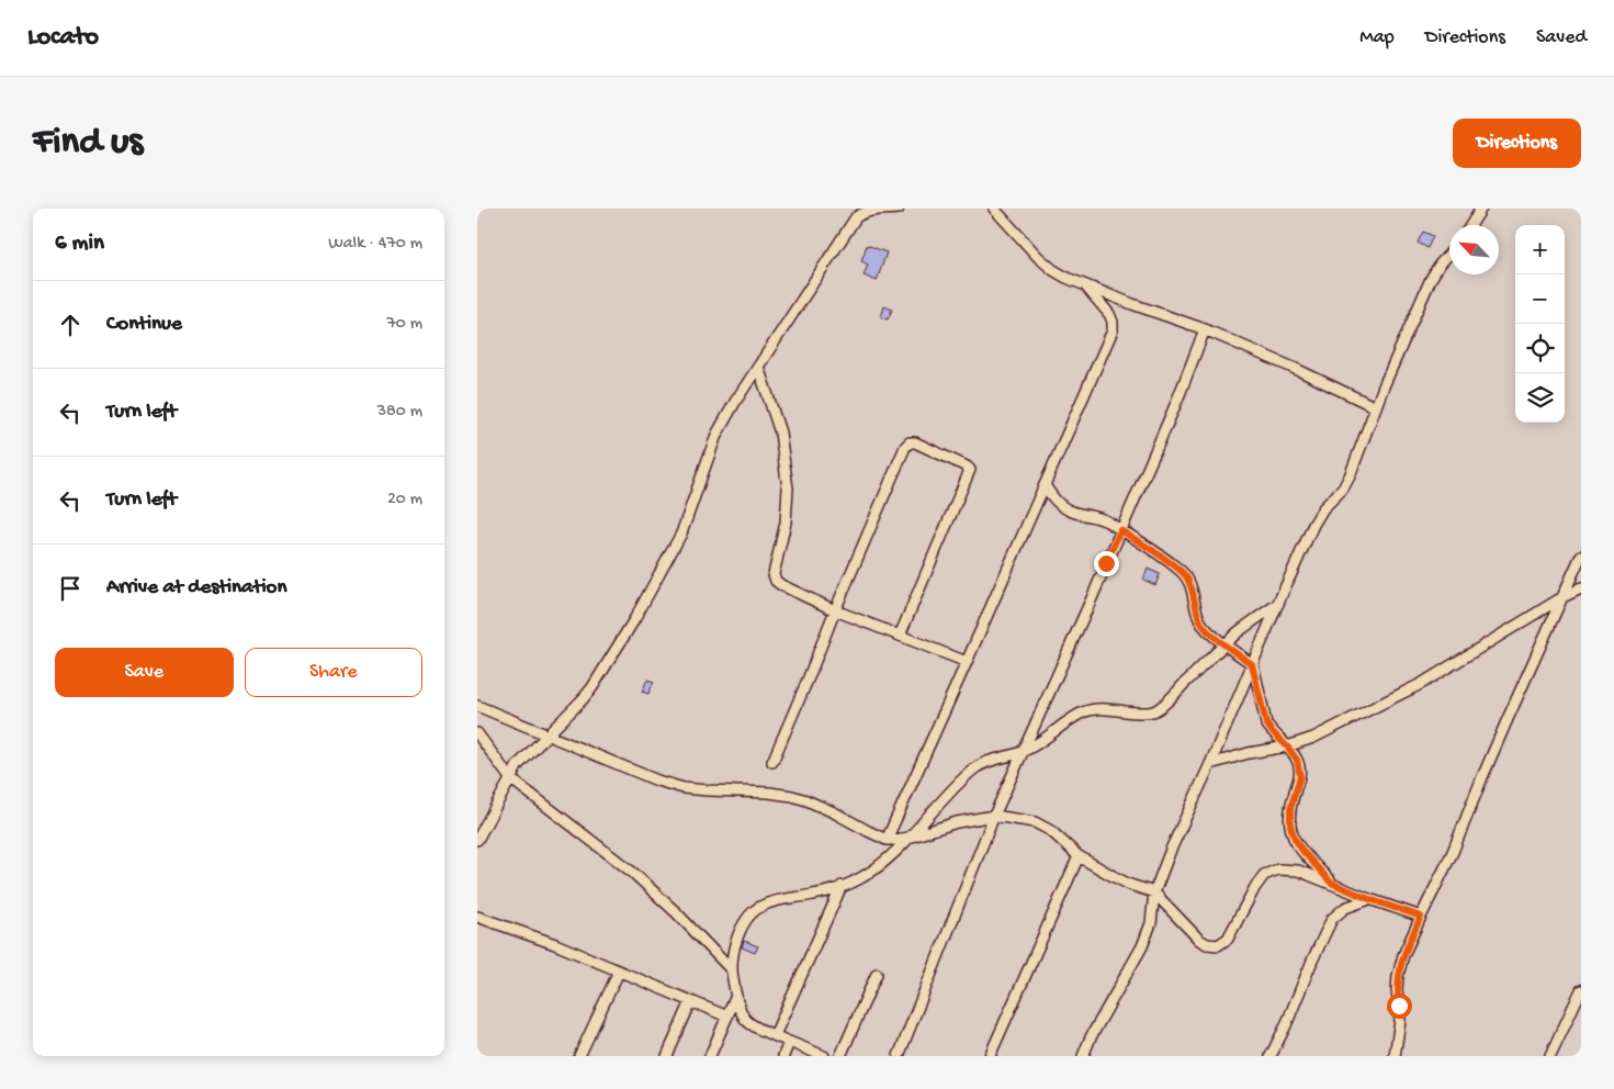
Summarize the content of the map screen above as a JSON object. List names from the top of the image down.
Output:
{
  "north": "top left",
  "page": {
    "header": "Locato",
    "nav": ["Map", "Directions", "Saved"],
    "buttons": [
      "Directions",
      ["Save", "Share"]
    ],
    "title": "Find us",
    "heading": ["6 min", "Walk · 470 m"],
    "map_buttons": ["+", "−"],
    "list": [
      ["Continue", "70 m"],
      ["Turn left", "380 m"],
      ["Turn left", "20 m"],
      "Arrive at destination"
    ]
  }
}
